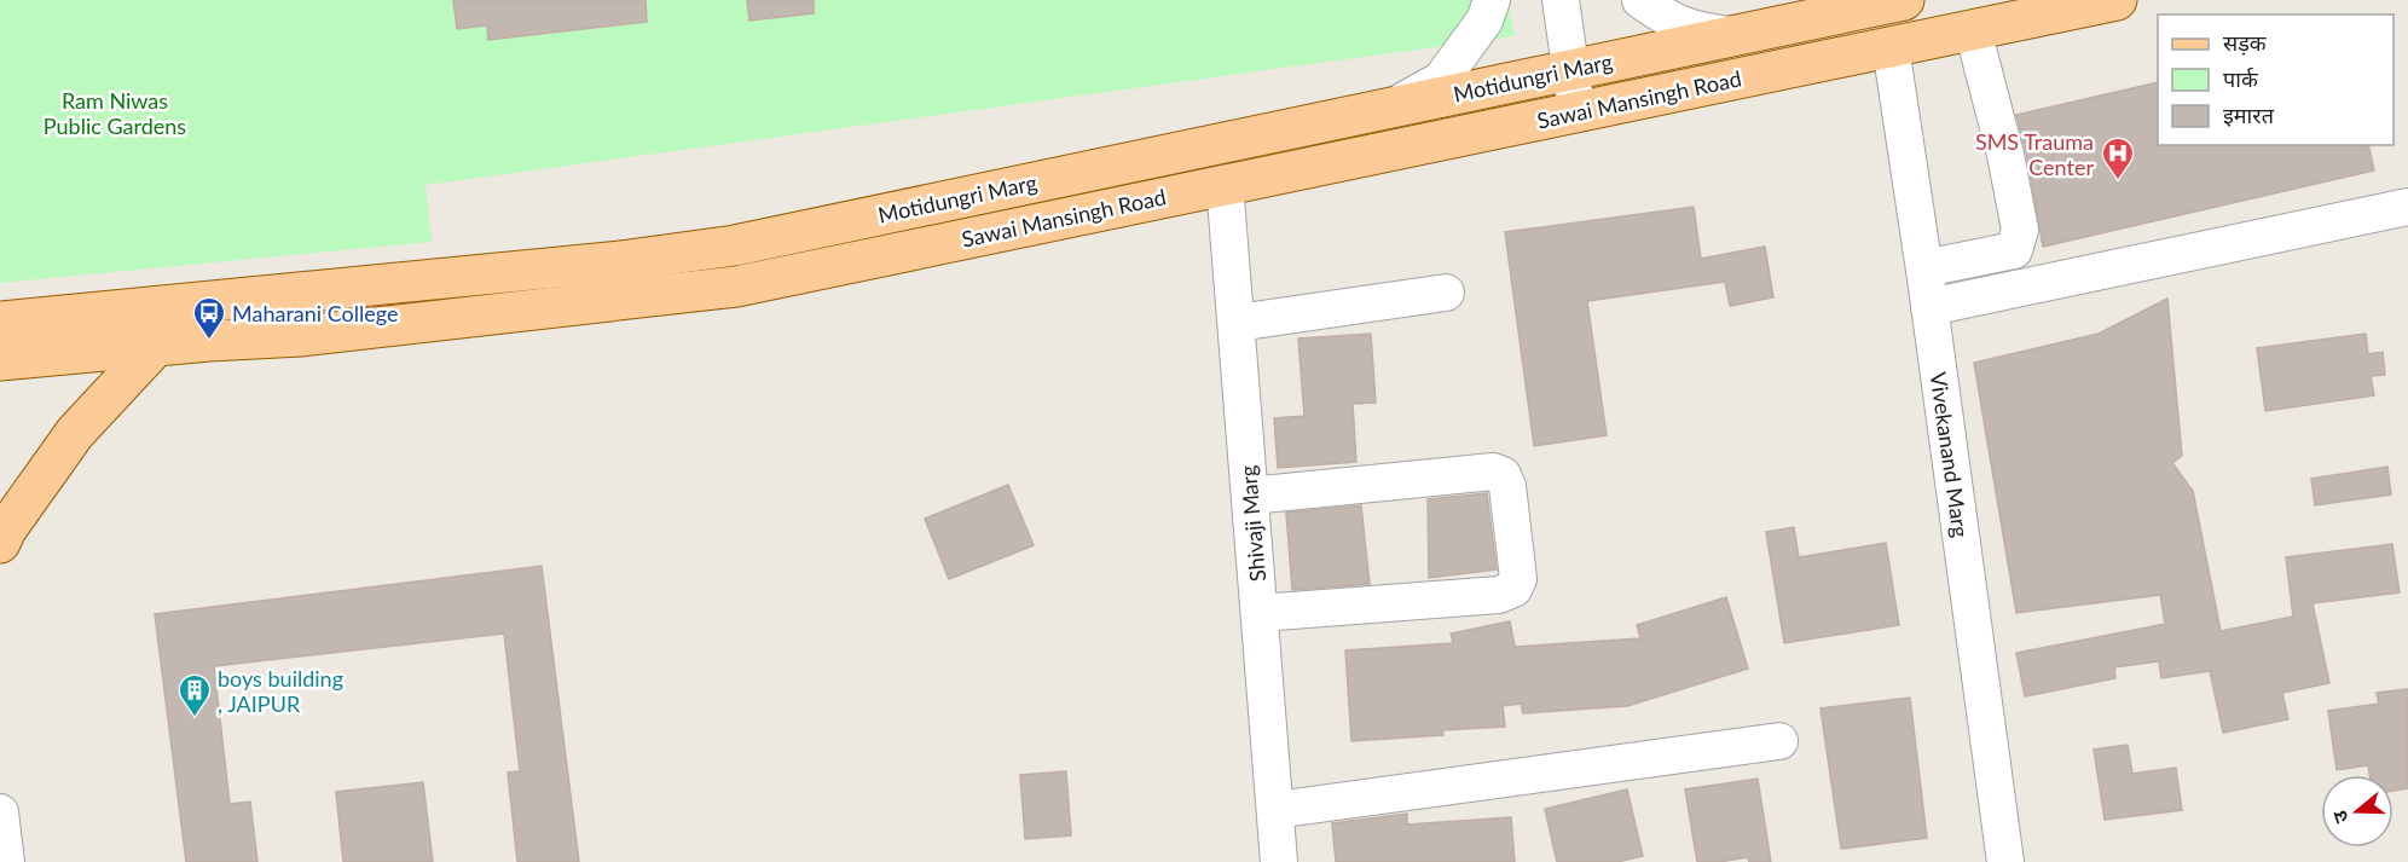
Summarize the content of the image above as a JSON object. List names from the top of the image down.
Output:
{
  "streets": {
    "main road": ["Motidungri Marg", "Sawai Mansingh Road"],
    "street": ["Vivekanand Marg", "Shivaji Marg"]
  },
  "crossings": [
    ["Sawai Mansingh Road", "Vivekanand Marg"],
    ["Sawai Mansingh Road", "Shivaji Marg"]
  ],
  "parks": ["Ram Niwas Public Gardens"],
  "places": {
    "hospital": ["SMS Trauma Center"],
    "bus stop": ["Maharani College"],
    "building": ["boys building , JAIPUR"]
  },
  "legend": ["सड़क", "पार्क", "इमारत"],
  "north": "left"
}
